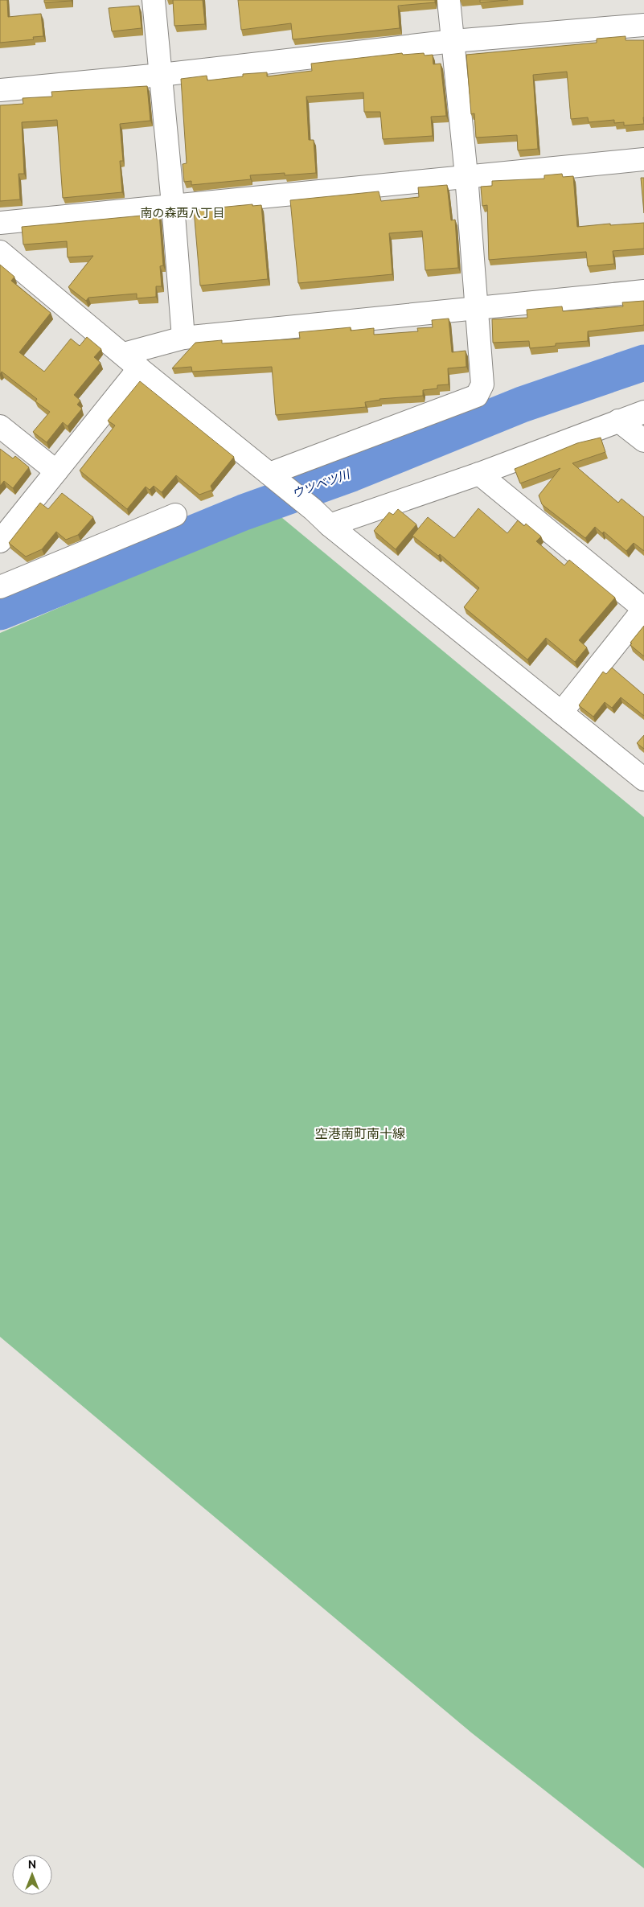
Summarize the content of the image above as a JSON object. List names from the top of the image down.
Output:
{
  "districts": ["南の森西八丁目", "空港南町南十線"],
  "water": ["ウツベツ川"],
  "north": "top"
}
